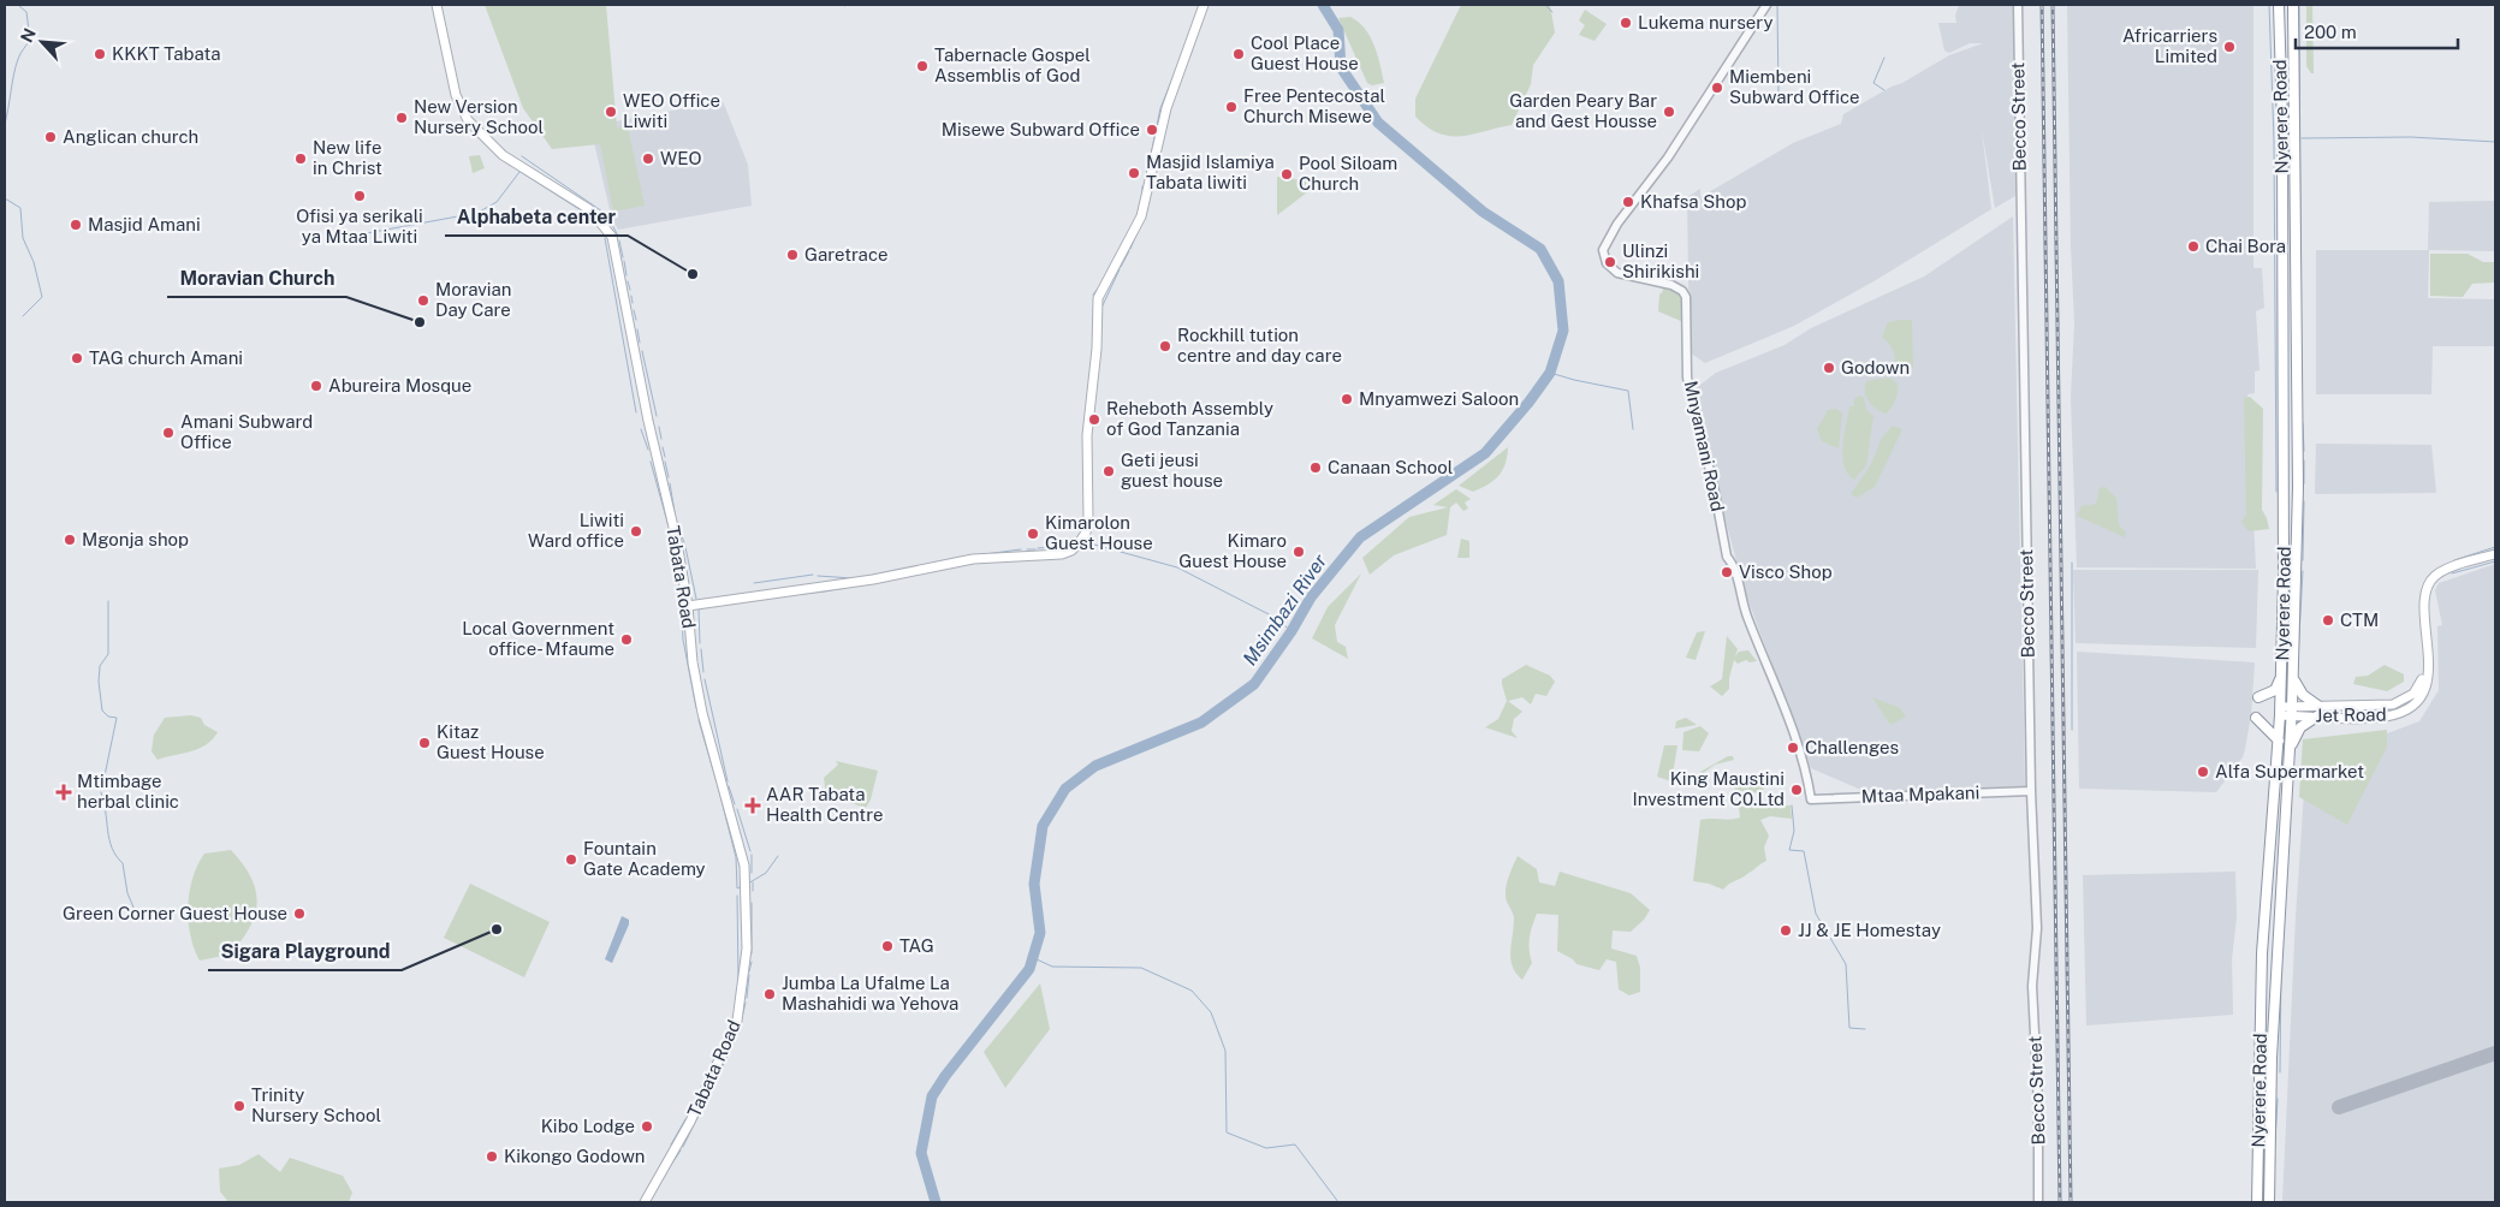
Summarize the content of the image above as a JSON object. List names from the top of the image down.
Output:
{
  "streets": {
    "highway": ["Nyerere Road"],
    "main road": ["Tabata Road", "Jet Road"],
    "street": ["Becco Street", "Mnyamani Road", "Mtaa Mpakani"]
  },
  "crossings": [
    ["Becco Street", "Mtaa Mpakani"],
    ["Nyerere Road", "Jet Road"],
    ["Mnyamani Road", "Mtaa Mpakani"]
  ],
  "water": ["Msimbazi River"],
  "places": {
    "other": [
      "Lukema nursery",
      "Africarriers Limited",
      "KKKT Tabata",
      "Cool Place Guest House",
      "Tabernacle Gospel Assemblis of God",
      "Miembeni Subward Office",
      "Free Pentecostal Church Misewe",
      "WEO Office Liwiti",
      "Garden Peary Bar and Gest Housse",
      "New Version Nursery School",
      "Misewe Subward Office",
      "Anglican church",
      "New life in Christ",
      "WEO",
      "Masjid Islamiya Tabata liwiti",
      "Pool Siloam Church",
      "Ofisi ya serikali ya Mtaa Liwiti",
      "Khafsa Shop",
      "Masjid Amani",
      "Chai Bora",
      "Garetrace",
      "Ulinzi Shirikishi",
      "Alphabeta center",
      "Moravian Day Care",
      "Moravian Church",
      "Rockhill tution centre and day care",
      "TAG church Amani",
      "Godown",
      "Abureira Mosque",
      "Mnyamwezi Saloon",
      "Reheboth Assembly of God Tanzania",
      "Amani Subward Office",
      "Canaan School",
      "Geti jeusi guest house",
      "Liwiti Ward office",
      "Kimarolon Guest House",
      "Mgonja shop",
      "Kimaro Guest House",
      "Visco Shop",
      "CTM",
      "Local Government office- Mfaume",
      "Kitaz Guest House",
      "Challenges",
      "Alfa Supermarket",
      "King Maustini Investment C0.Ltd",
      "Fountain Gate Academy",
      "Green Corner Guest House",
      "Sigara Playground",
      "JJ & JE Homestay",
      "TAG",
      "Jumba La Ufalme La Mashahidi wa Yehova",
      "Trinity Nursery School",
      "Kibo Lodge",
      "Kikongo Godown"
    ],
    "health": ["Mtimbage herbal clinic", "AAR Tabata Health Centre"]
  },
  "scale_bar": "200 m",
  "north": "top left"
}
